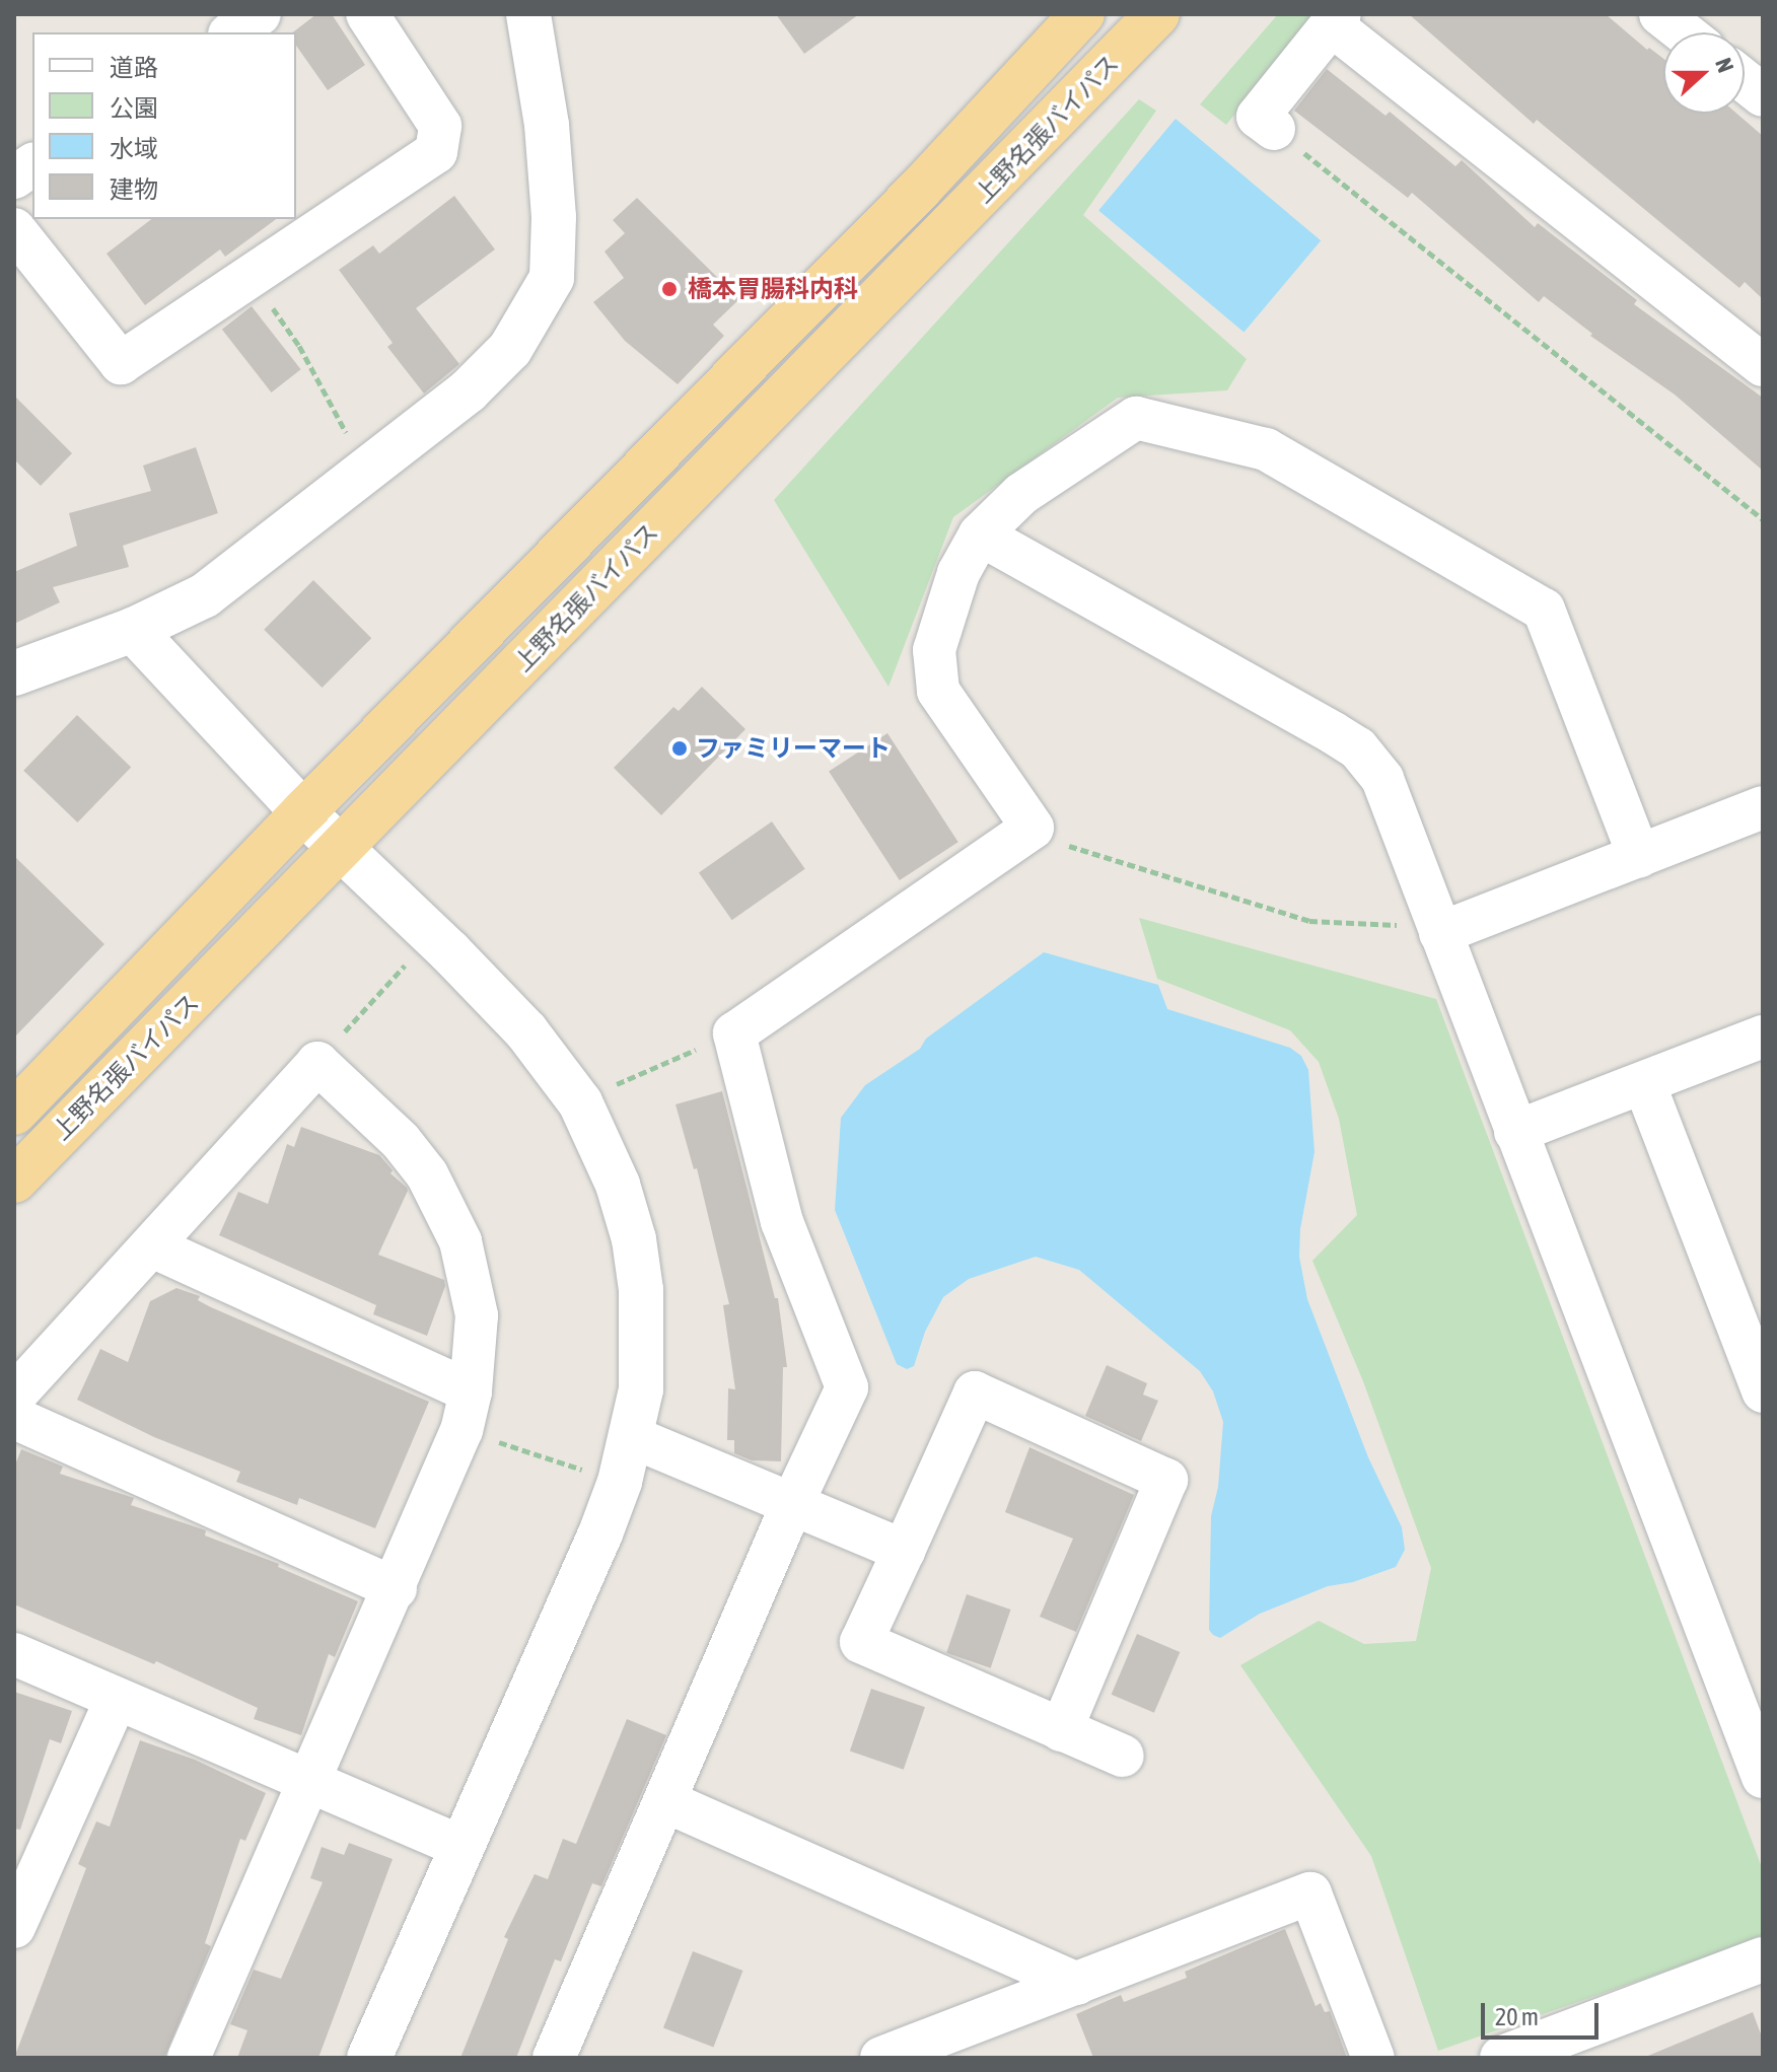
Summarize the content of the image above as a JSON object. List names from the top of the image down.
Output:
{
  "streets": {
    "highway": ["上野名張バイパス"]
  },
  "places": ["橋本胃腸科内科", "ファミリーマート"],
  "legend": [
    "道路",
    "公園",
    "水域",
    "建物"
  ],
  "scale_bar": "20 m",
  "north": "right"
}
